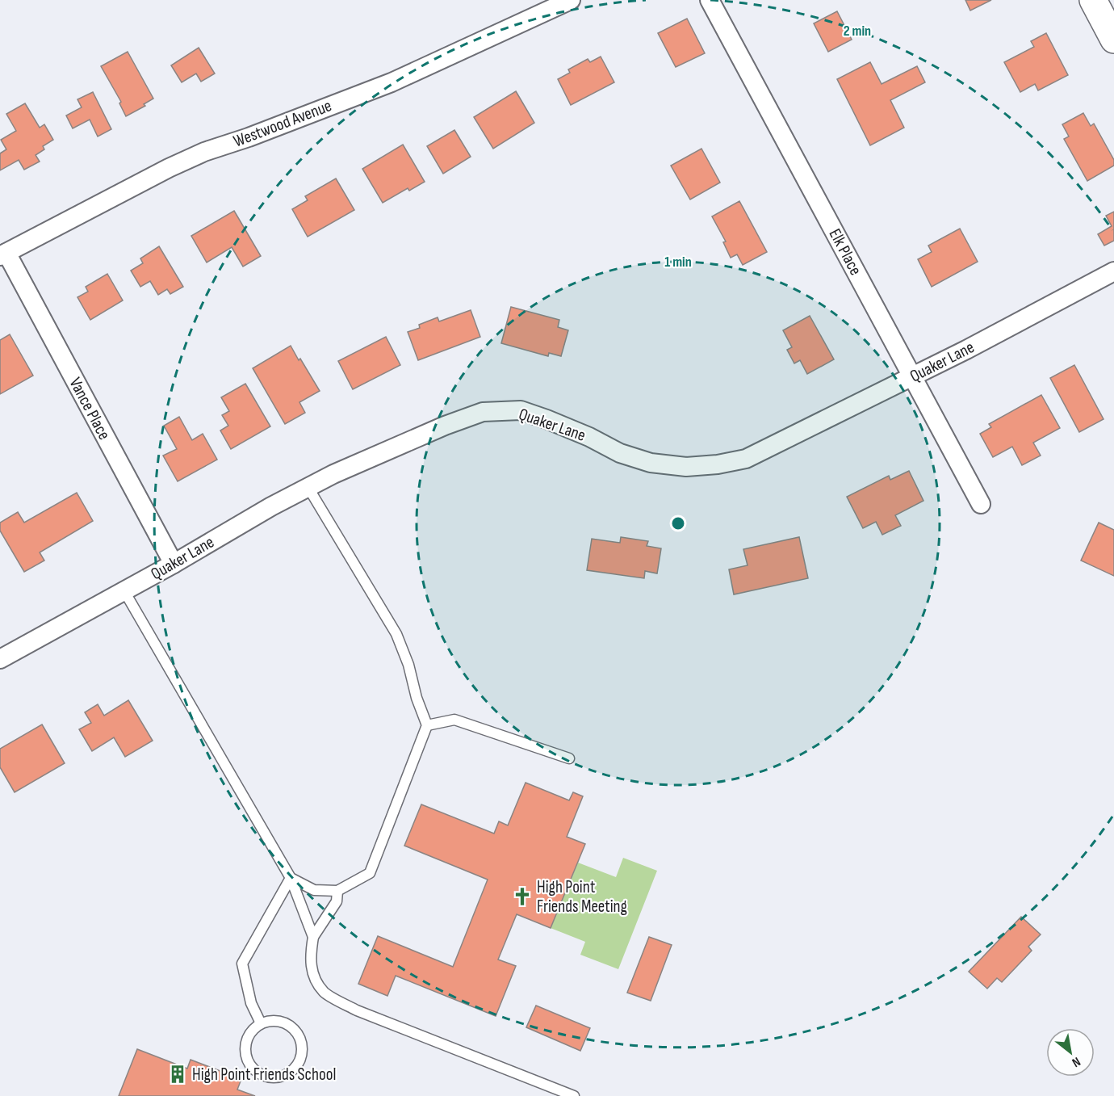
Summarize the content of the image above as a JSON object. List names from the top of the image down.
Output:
{
  "streets": {
    "street": [
      "Westwood Avenue",
      "Elk Place",
      "Quaker Lane",
      "Vance Place"
    ]
  },
  "crossings": [
    ["Westwood Avenue", "Vance Place"],
    ["Elk Place", "Quaker Lane"],
    ["Quaker Lane", "Vance Place"]
  ],
  "places": {
    "church": ["High Point Friends Meeting"],
    "building": ["High Point Friends School"]
  },
  "north": "bottom right",
  "rings": ["2 min", "1 min"]
}
